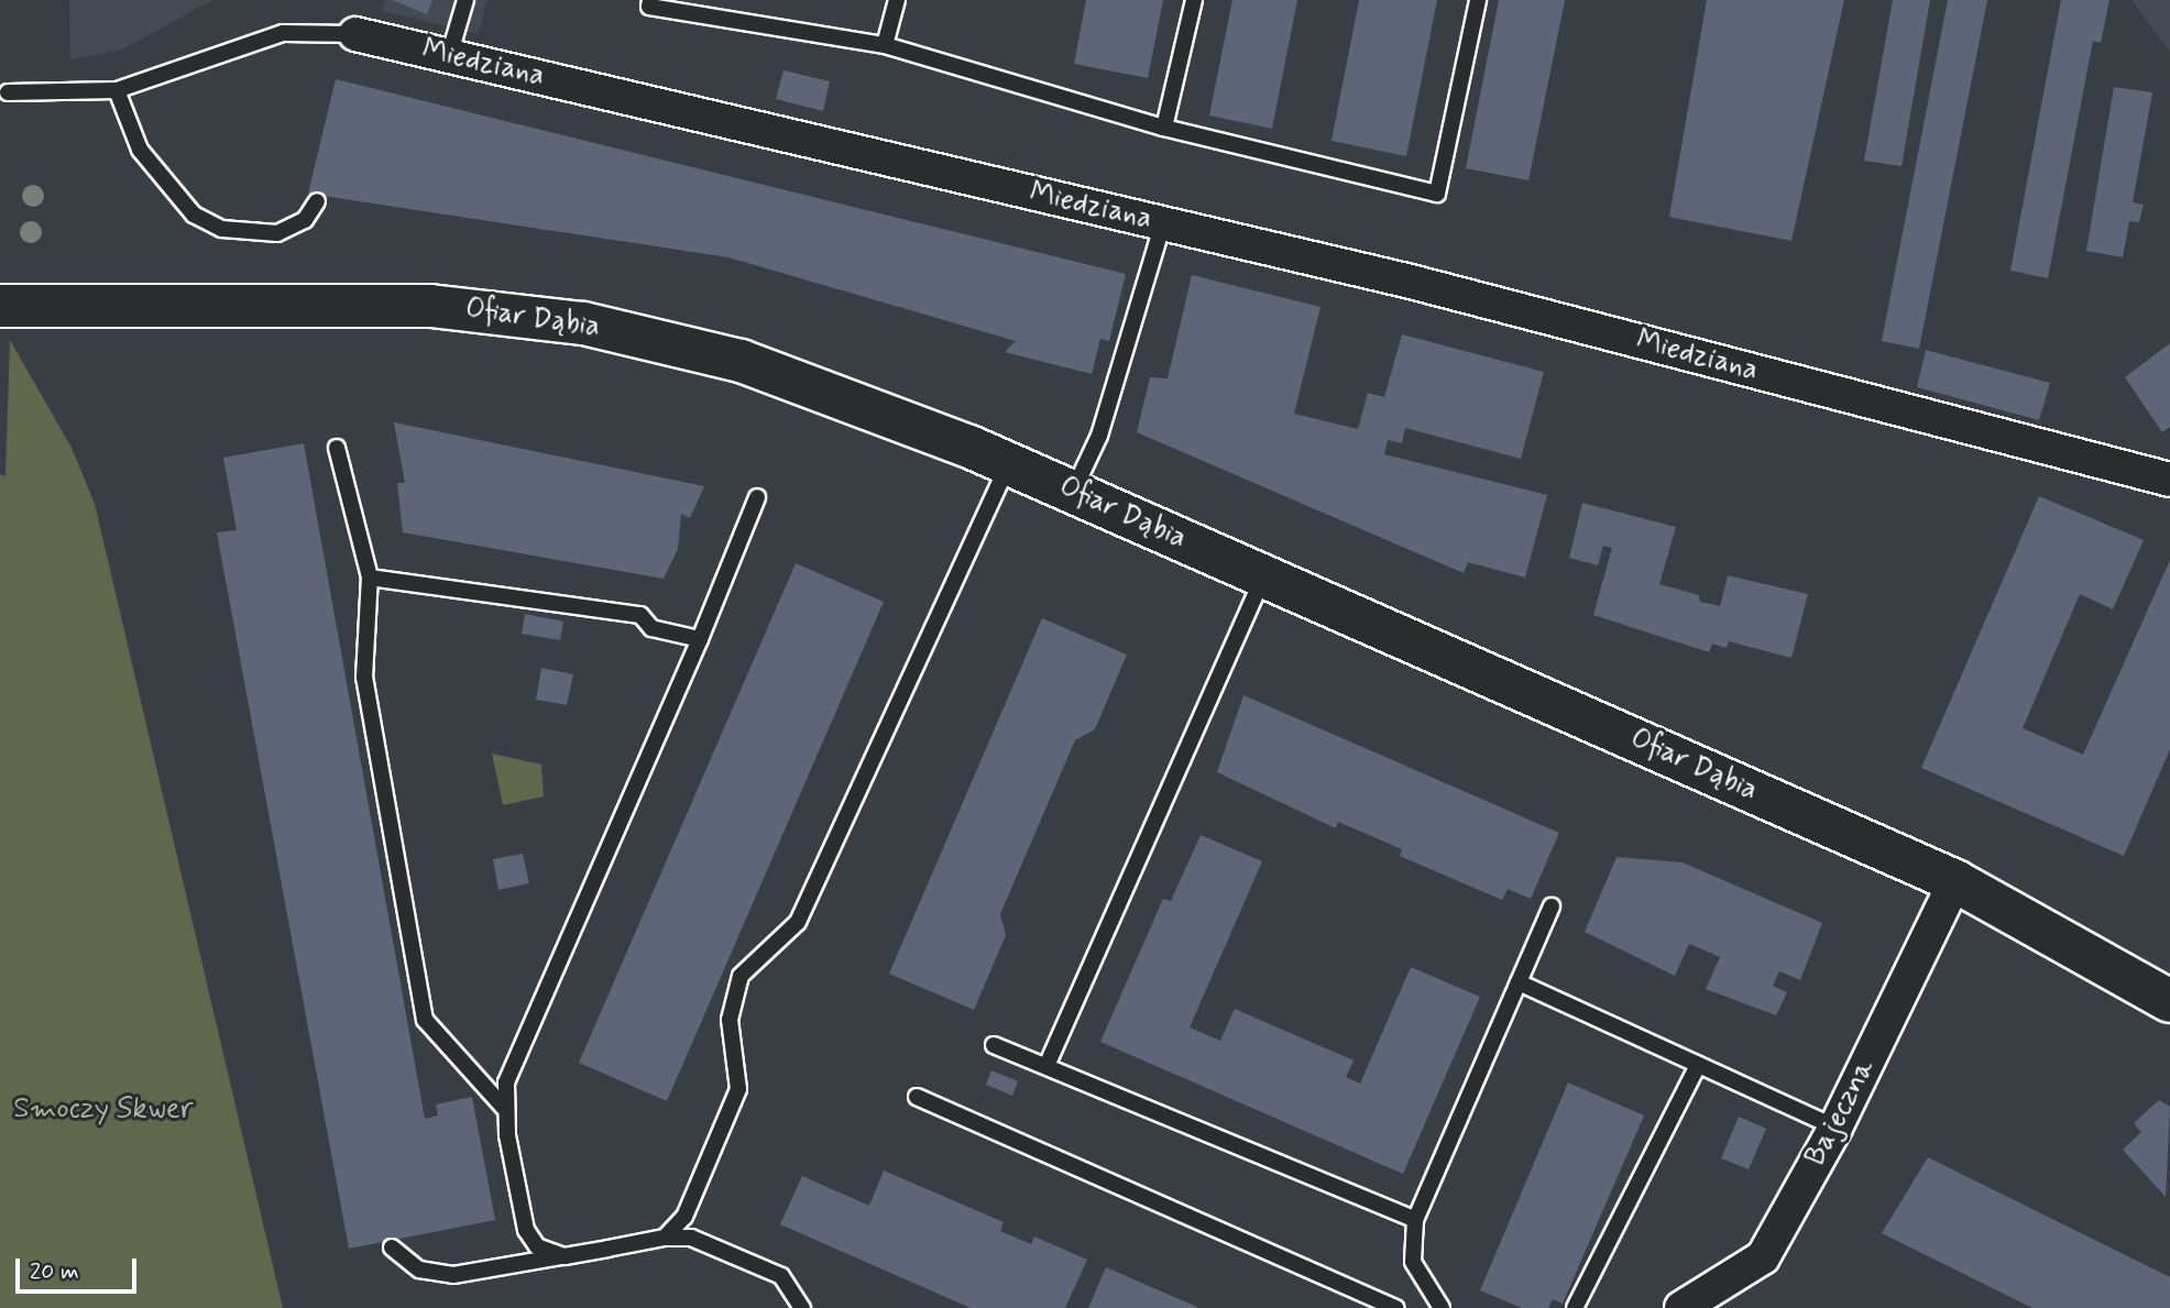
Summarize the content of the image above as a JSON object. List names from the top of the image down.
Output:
{
  "streets": {
    "street": ["Miedziana", "Ofiar Dąbia", "Bajeczna"]
  },
  "crossings": [
    ["Ofiar Dąbia", "Bajeczna"]
  ],
  "parks": ["Smoczy Skwer"],
  "scale_bar": "20 m"
}
